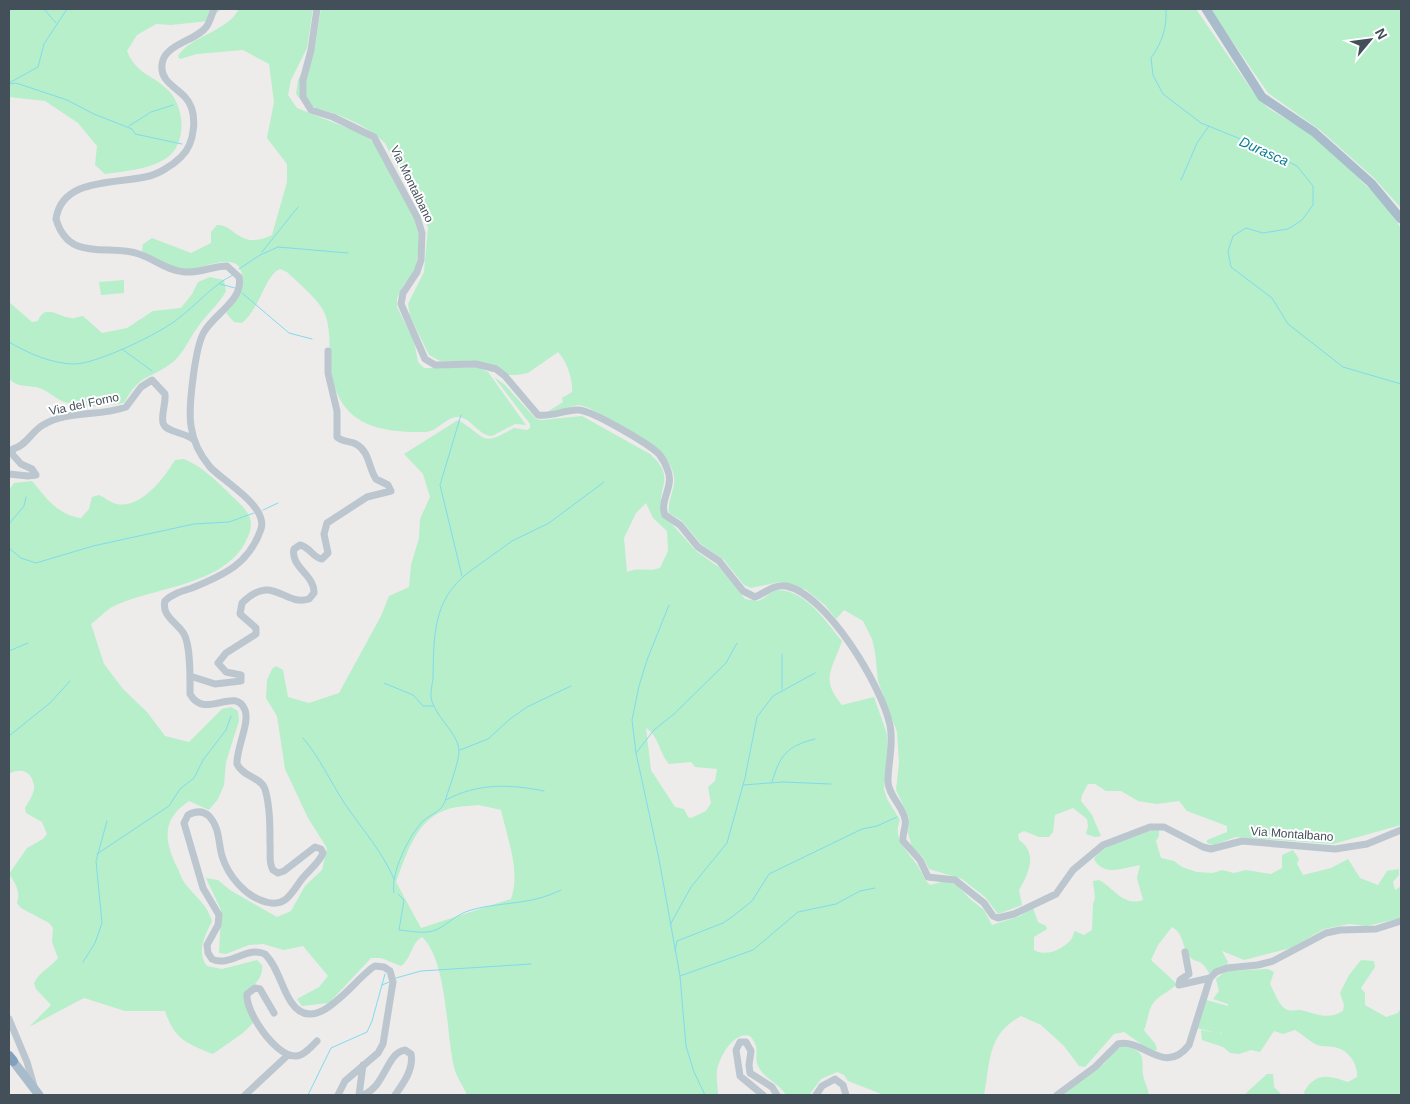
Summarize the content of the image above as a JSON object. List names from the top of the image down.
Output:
{
  "streets": {
    "street": ["Via Montalbano", "Via del Forno"]
  },
  "water": ["Durasca"],
  "north": "top right"
}
